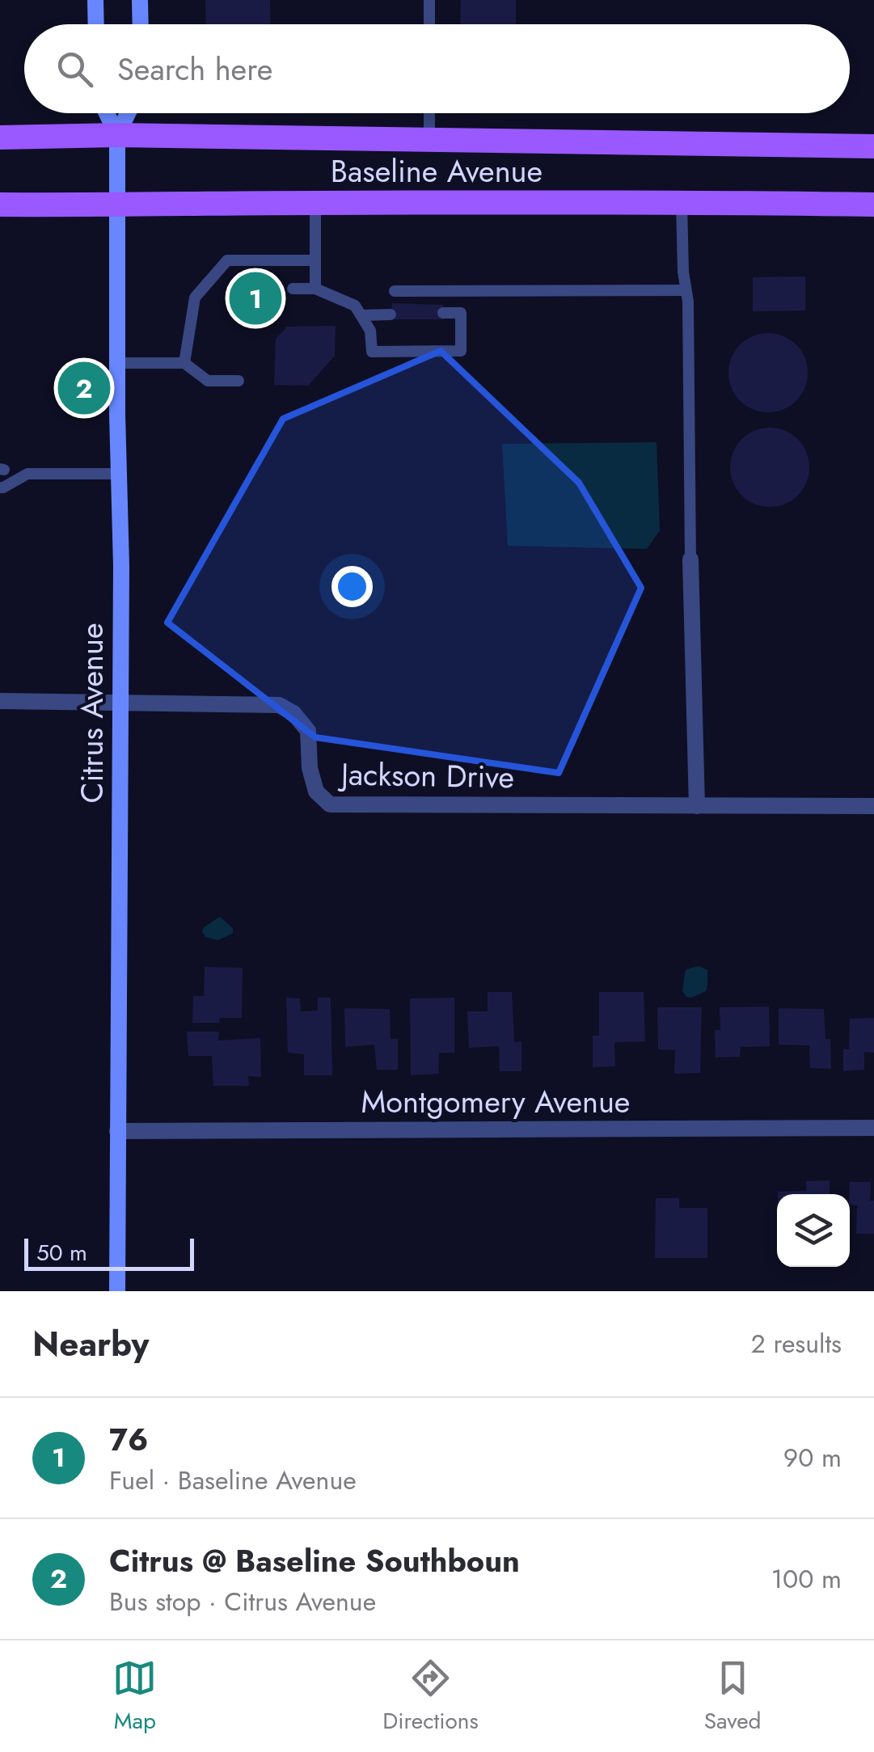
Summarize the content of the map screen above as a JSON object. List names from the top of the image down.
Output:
{
  "streets": {
    "main road": ["Baseline Avenue", "Citrus Avenue"],
    "street": ["Jackson Drive", "Montgomery Avenue"]
  },
  "crossings": [
    ["Baseline Avenue", "Citrus Avenue"],
    ["Citrus Avenue", "Jackson Drive"],
    ["Citrus Avenue", "Montgomery Avenue"]
  ],
  "scale_bar": "50 m",
  "page": {
    "search": "Search here",
    "pins": ["1", "2"],
    "scale": "50 m",
    "heading": ["Nearby", "2 results"],
    "list": [
      {
        "mark": "1",
        "name": "76",
        "note": "Fuel · Baseline Avenue",
        "value": "90 m"
      },
      {
        "mark": "2",
        "name": "Citrus @ Baseline Southboun",
        "note": "Bus stop · Citrus Avenue",
        "value": "100 m"
      }
    ],
    "nav": ["Map", "Directions", "Saved"]
  }
}
